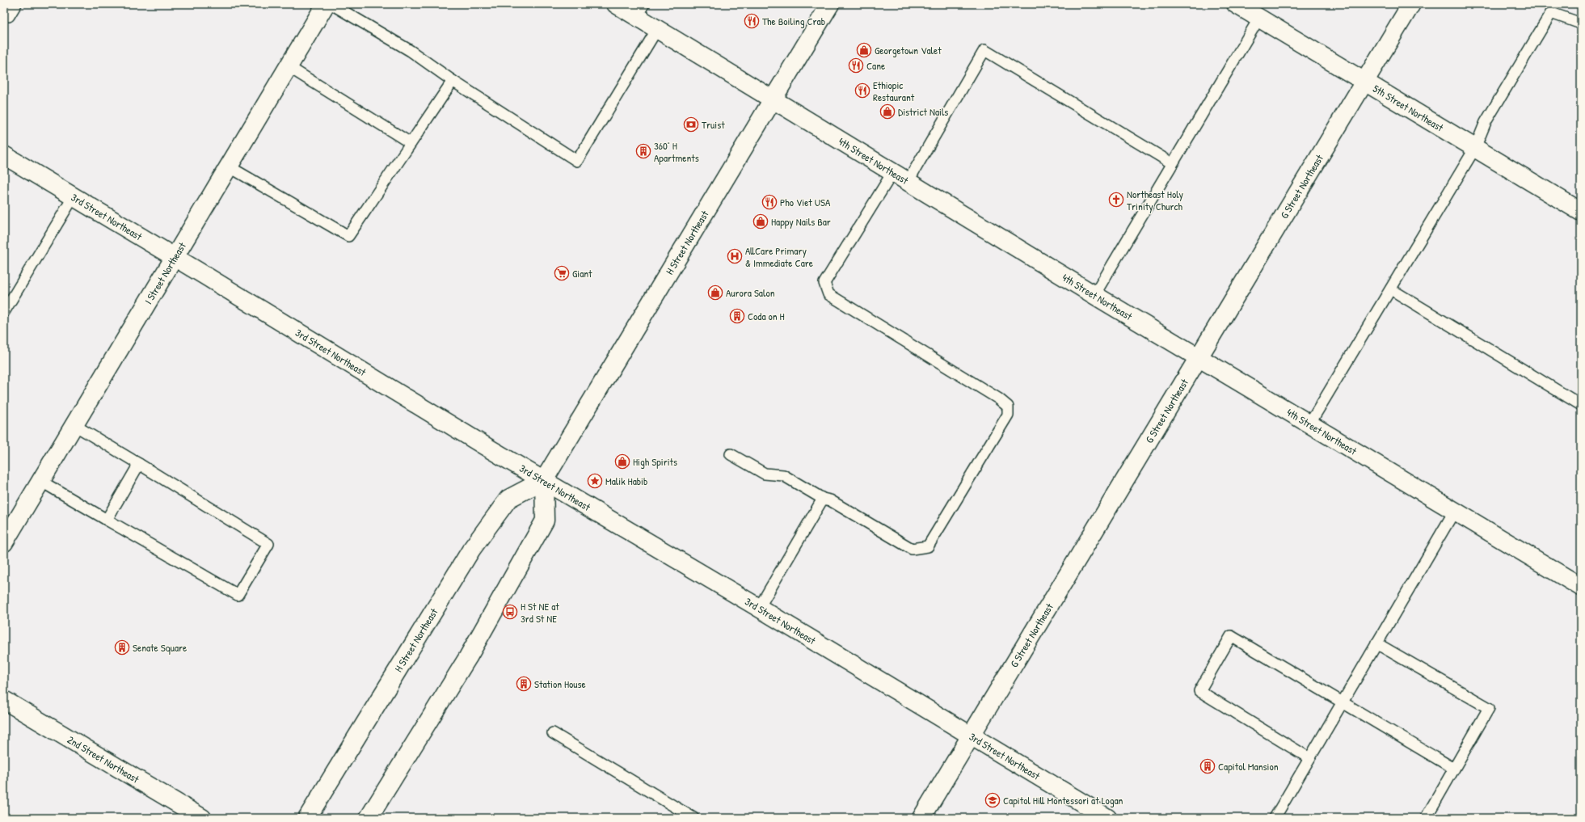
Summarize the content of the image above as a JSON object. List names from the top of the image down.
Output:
{
  "streets": {
    "street": [
      "5th Street Northeast",
      "4th Street Northeast",
      "G Street Northeast",
      "3rd Street Northeast",
      "H Street Northeast",
      "I Street Northeast",
      "2nd Street Northeast"
    ]
  },
  "crossings": [
    ["5th Street Northeast", "G Street Northeast"],
    ["4th Street Northeast", "G Street Northeast"],
    ["4th Street Northeast", "H Street Northeast"],
    ["G Street Northeast", "3rd Street Northeast"],
    ["3rd Street Northeast", "H Street Northeast"],
    ["3rd Street Northeast", "I Street Northeast"]
  ],
  "places": {
    "restaurant": [
      "The Boiling Crab",
      "Cane",
      "Ethiopic Restaurant",
      "Pho Viet USA"
    ],
    "shop": [
      "Georgetown Valet",
      "District Nails",
      "Happy Nails Bar",
      "Aurora Salon",
      "High Spirits"
    ],
    "bank": ["Truist"],
    "building": [
      "360° H Apartments",
      "Coda on H",
      "Senate Square",
      "Station House",
      "Capitol Mansion"
    ],
    "church": ["Northeast Holy Trinity Church"],
    "hospital": ["AllCare Primary & Immediate Care"],
    "supermarket": ["Giant"],
    "place": ["Malik Habib"],
    "bus stop": ["H St NE at 3rd St NE"],
    "school or university": ["Capitol Hill Montessori at Logan"]
  }
}
